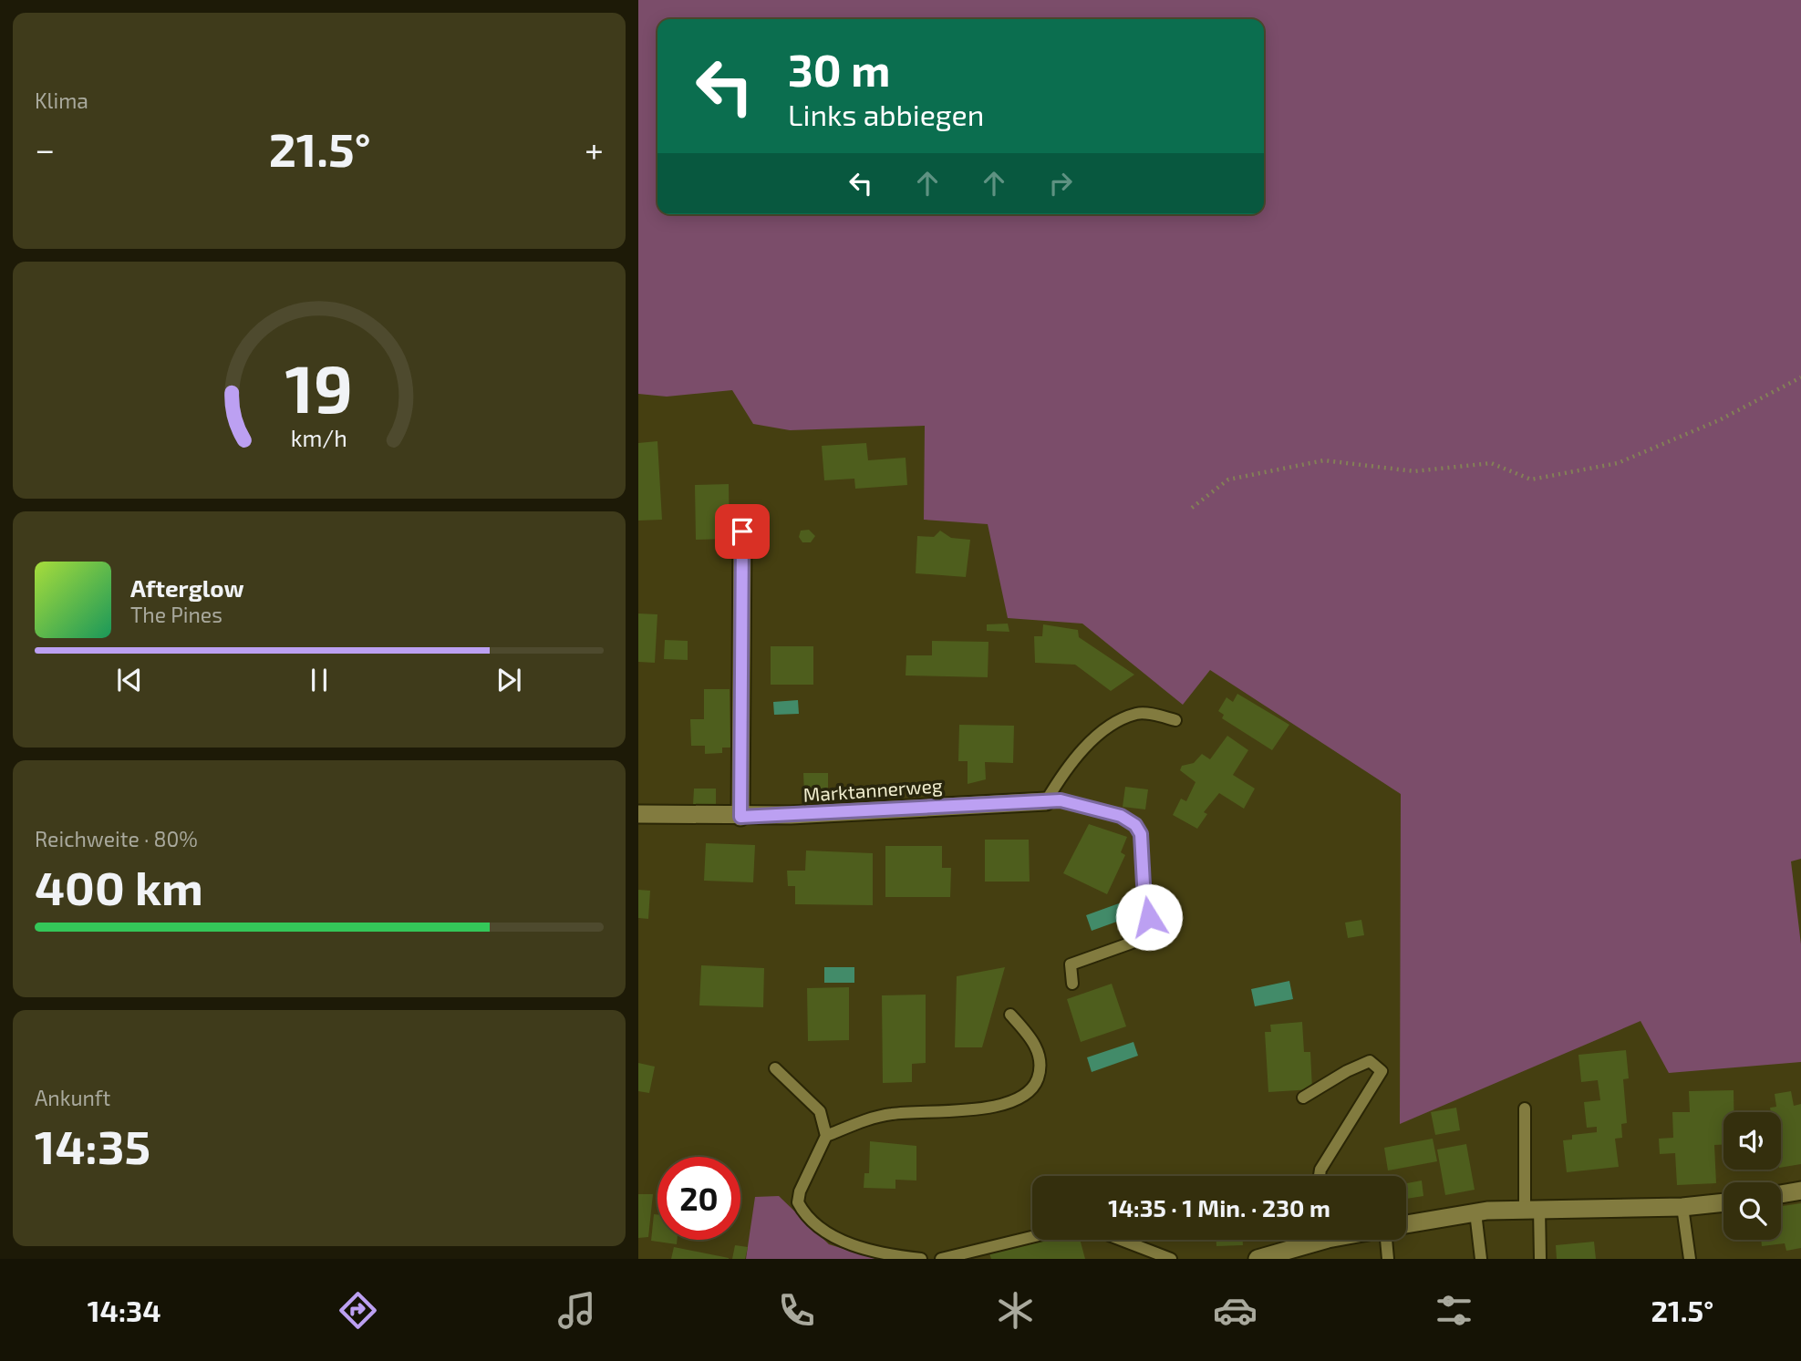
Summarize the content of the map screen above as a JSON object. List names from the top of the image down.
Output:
{
  "streets": {
    "street": ["Marktannerweg"]
  },
  "page": {
    "tile": [
      "Klima",
      ["Reichweite · 80%", "400 km"],
      ["Ankunft", "14:35"]
    ],
    "turn": ["30 m", "Links abbiegen"],
    "heat": ["−", "21.5°", "+"],
    "song": ["Afterglow", "The Pines"],
    "limit": "20",
    "trip": "14:35 · 1 Min. · 230 m",
    "tabs": ["14:34", "21.5°"],
    "gauge": ["19", "km/h"]
  }
}
